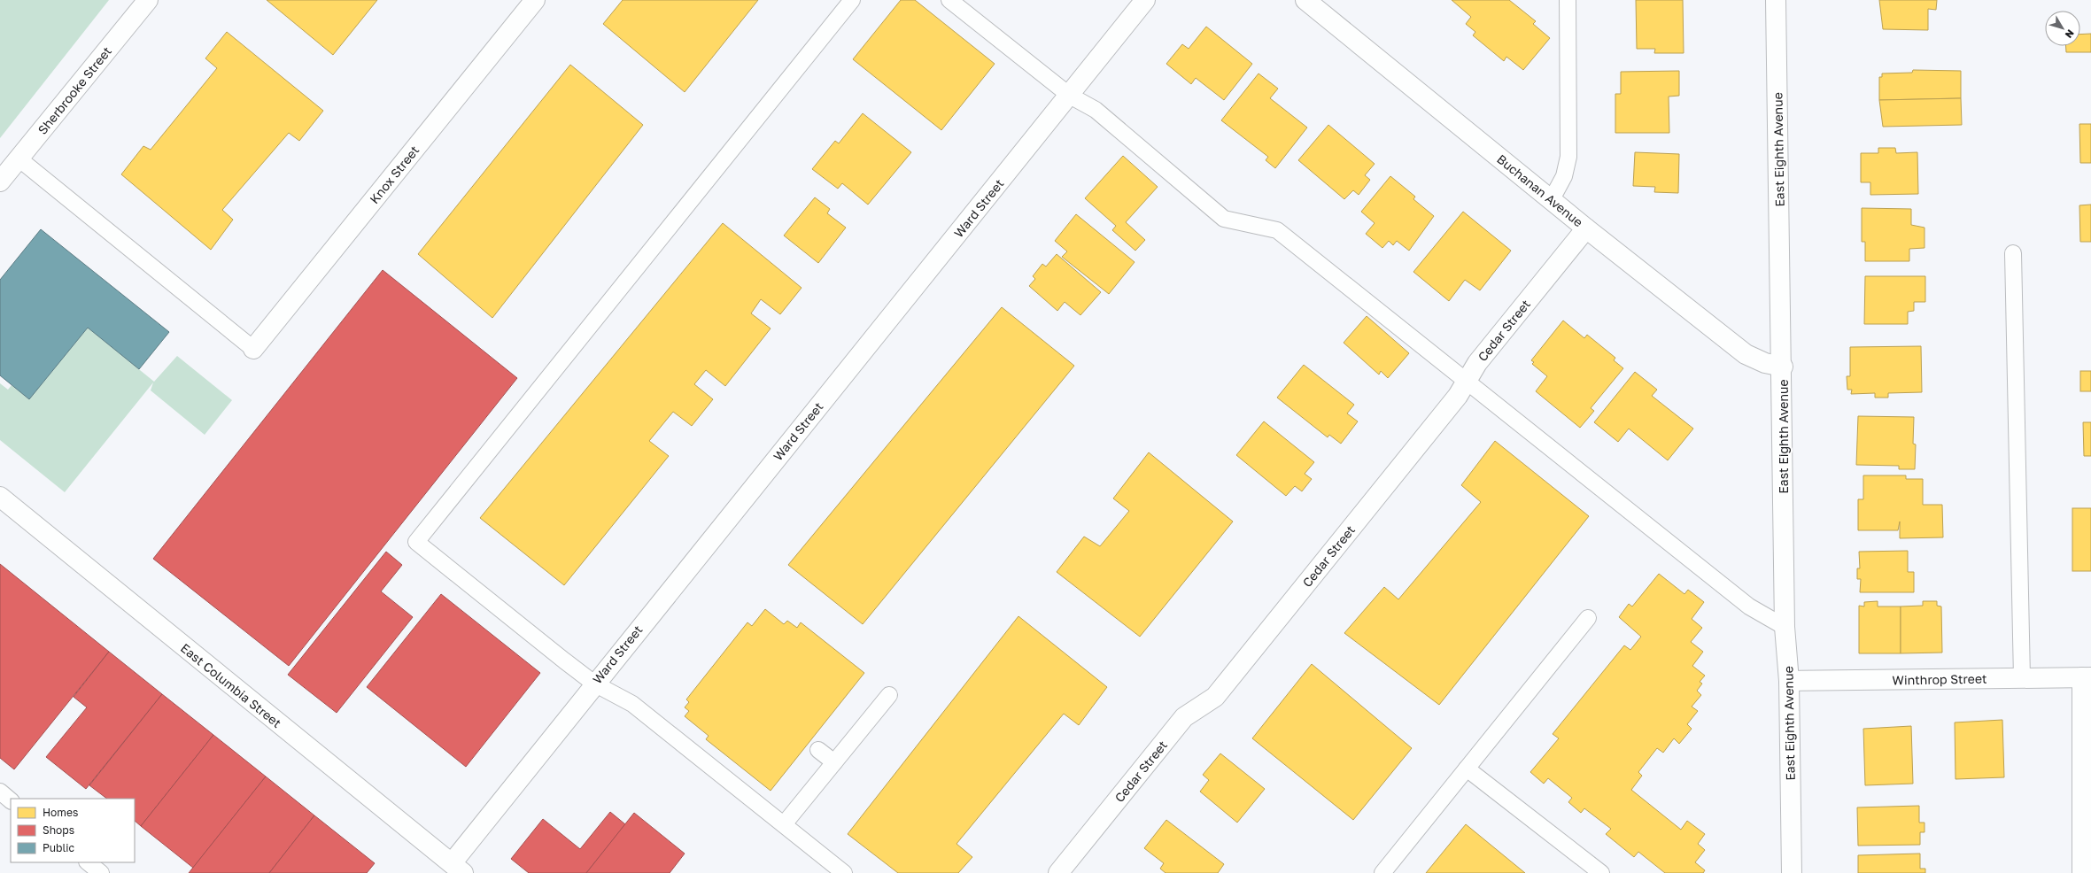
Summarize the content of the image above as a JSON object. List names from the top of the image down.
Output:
{
  "streets": {
    "street": [
      "Sherbrooke Street",
      "East Eighth Avenue",
      "Knox Street",
      "Buchanan Avenue",
      "Ward Street",
      "Cedar Street",
      "Winthrop Street",
      "East Columbia Street"
    ]
  },
  "crossings": [
    ["East Eighth Avenue", "Buchanan Avenue"],
    ["East Eighth Avenue", "Winthrop Street"],
    ["Buchanan Avenue", "Cedar Street"],
    ["Ward Street", "East Columbia Street"]
  ],
  "legend": ["Homes", "Shops", "Public"],
  "north": "bottom right"
}
